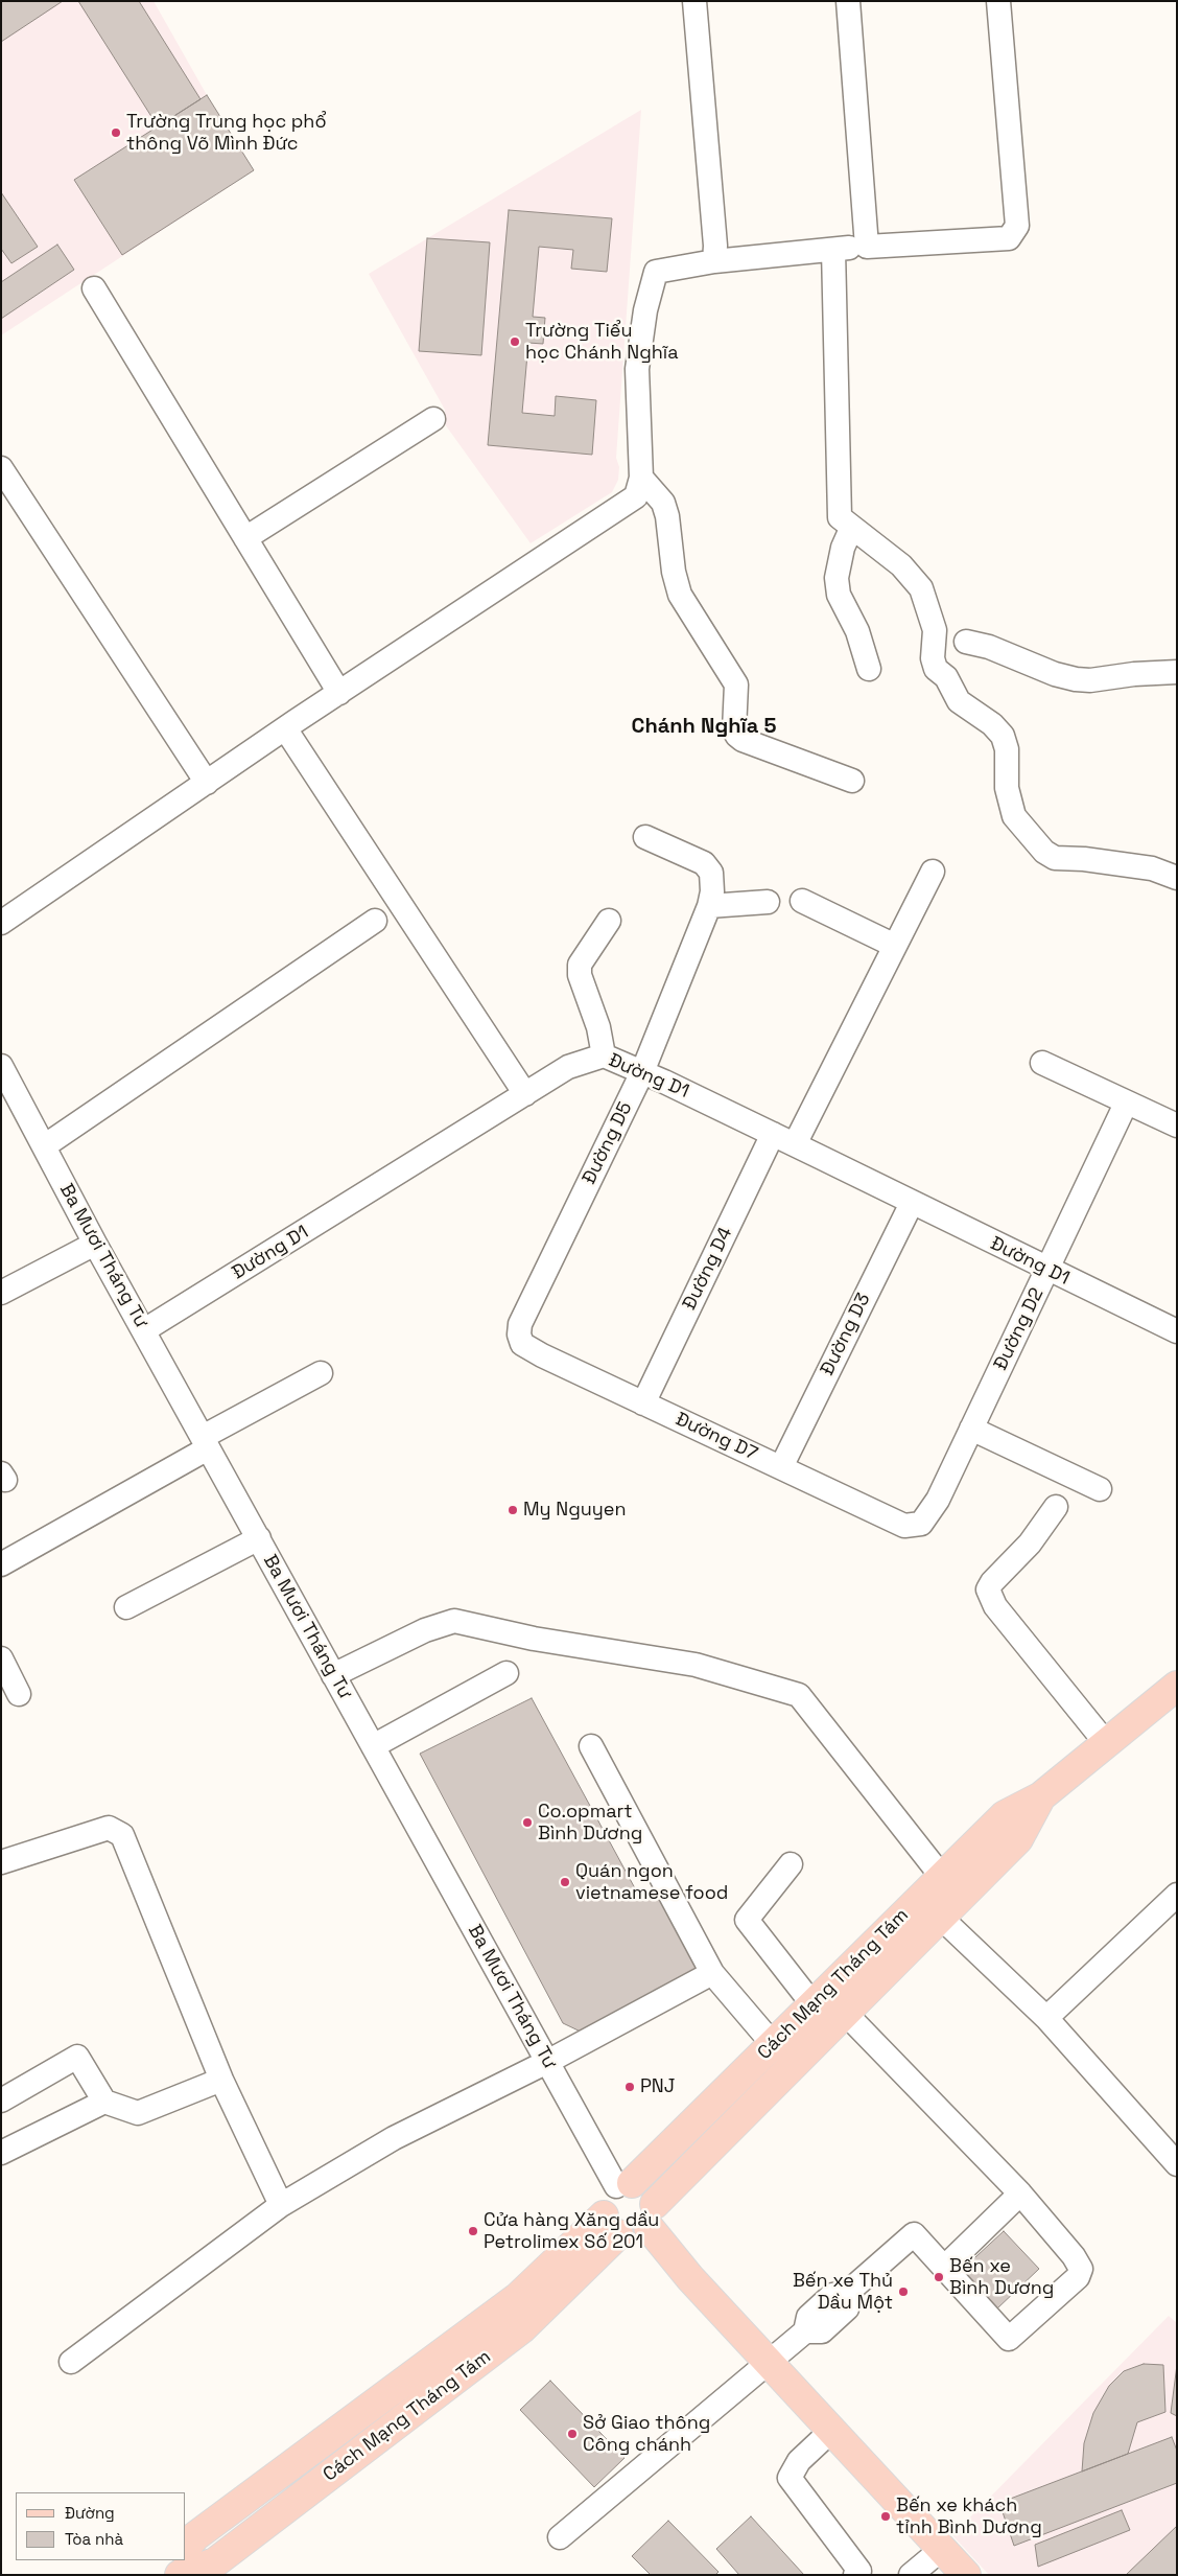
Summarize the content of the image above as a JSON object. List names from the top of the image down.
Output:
{
  "streets": {
    "main road": ["Cách Mạng Tháng Tám"],
    "street": [
      "Đường D1",
      "Đường D5",
      "Ba Mươi Tháng Tư",
      "Đường D4",
      "Đường D2",
      "Đường D3",
      "Đường D7"
    ]
  },
  "crossings": [
    ["Đường D1", "Đường D5"],
    ["Đường D1", "Ba Mươi Tháng Tư"],
    ["Đường D1", "Đường D4"],
    ["Đường D1", "Đường D2"],
    ["Đường D1", "Đường D3"],
    ["Đường D5", "Đường D7"],
    ["Ba Mươi Tháng Tư", "Cách Mạng Tháng Tám"],
    ["Đường D4", "Đường D7"],
    ["Đường D2", "Đường D7"],
    ["Đường D3", "Đường D7"]
  ],
  "districts": ["Chánh Nghĩa 5"],
  "places": [
    "Trường Trung học phổ thông Võ Mình Đức",
    "Trường Tiểu học Chánh Nghĩa",
    "My Nguyen",
    "Co.opmart Bình Dương",
    "Quán ngon vietnamese food",
    "PNJ",
    "Cửa hàng Xăng dầu Petrolimex Số 201",
    "Bến xe Bình Dương",
    "Bến xe Thủ Dầu Một",
    "Sở Giao thông Công chánh",
    "Bến xe khách tỉnh Bình Dương"
  ],
  "legend": ["Đường", "Tòa nhà"]
}
